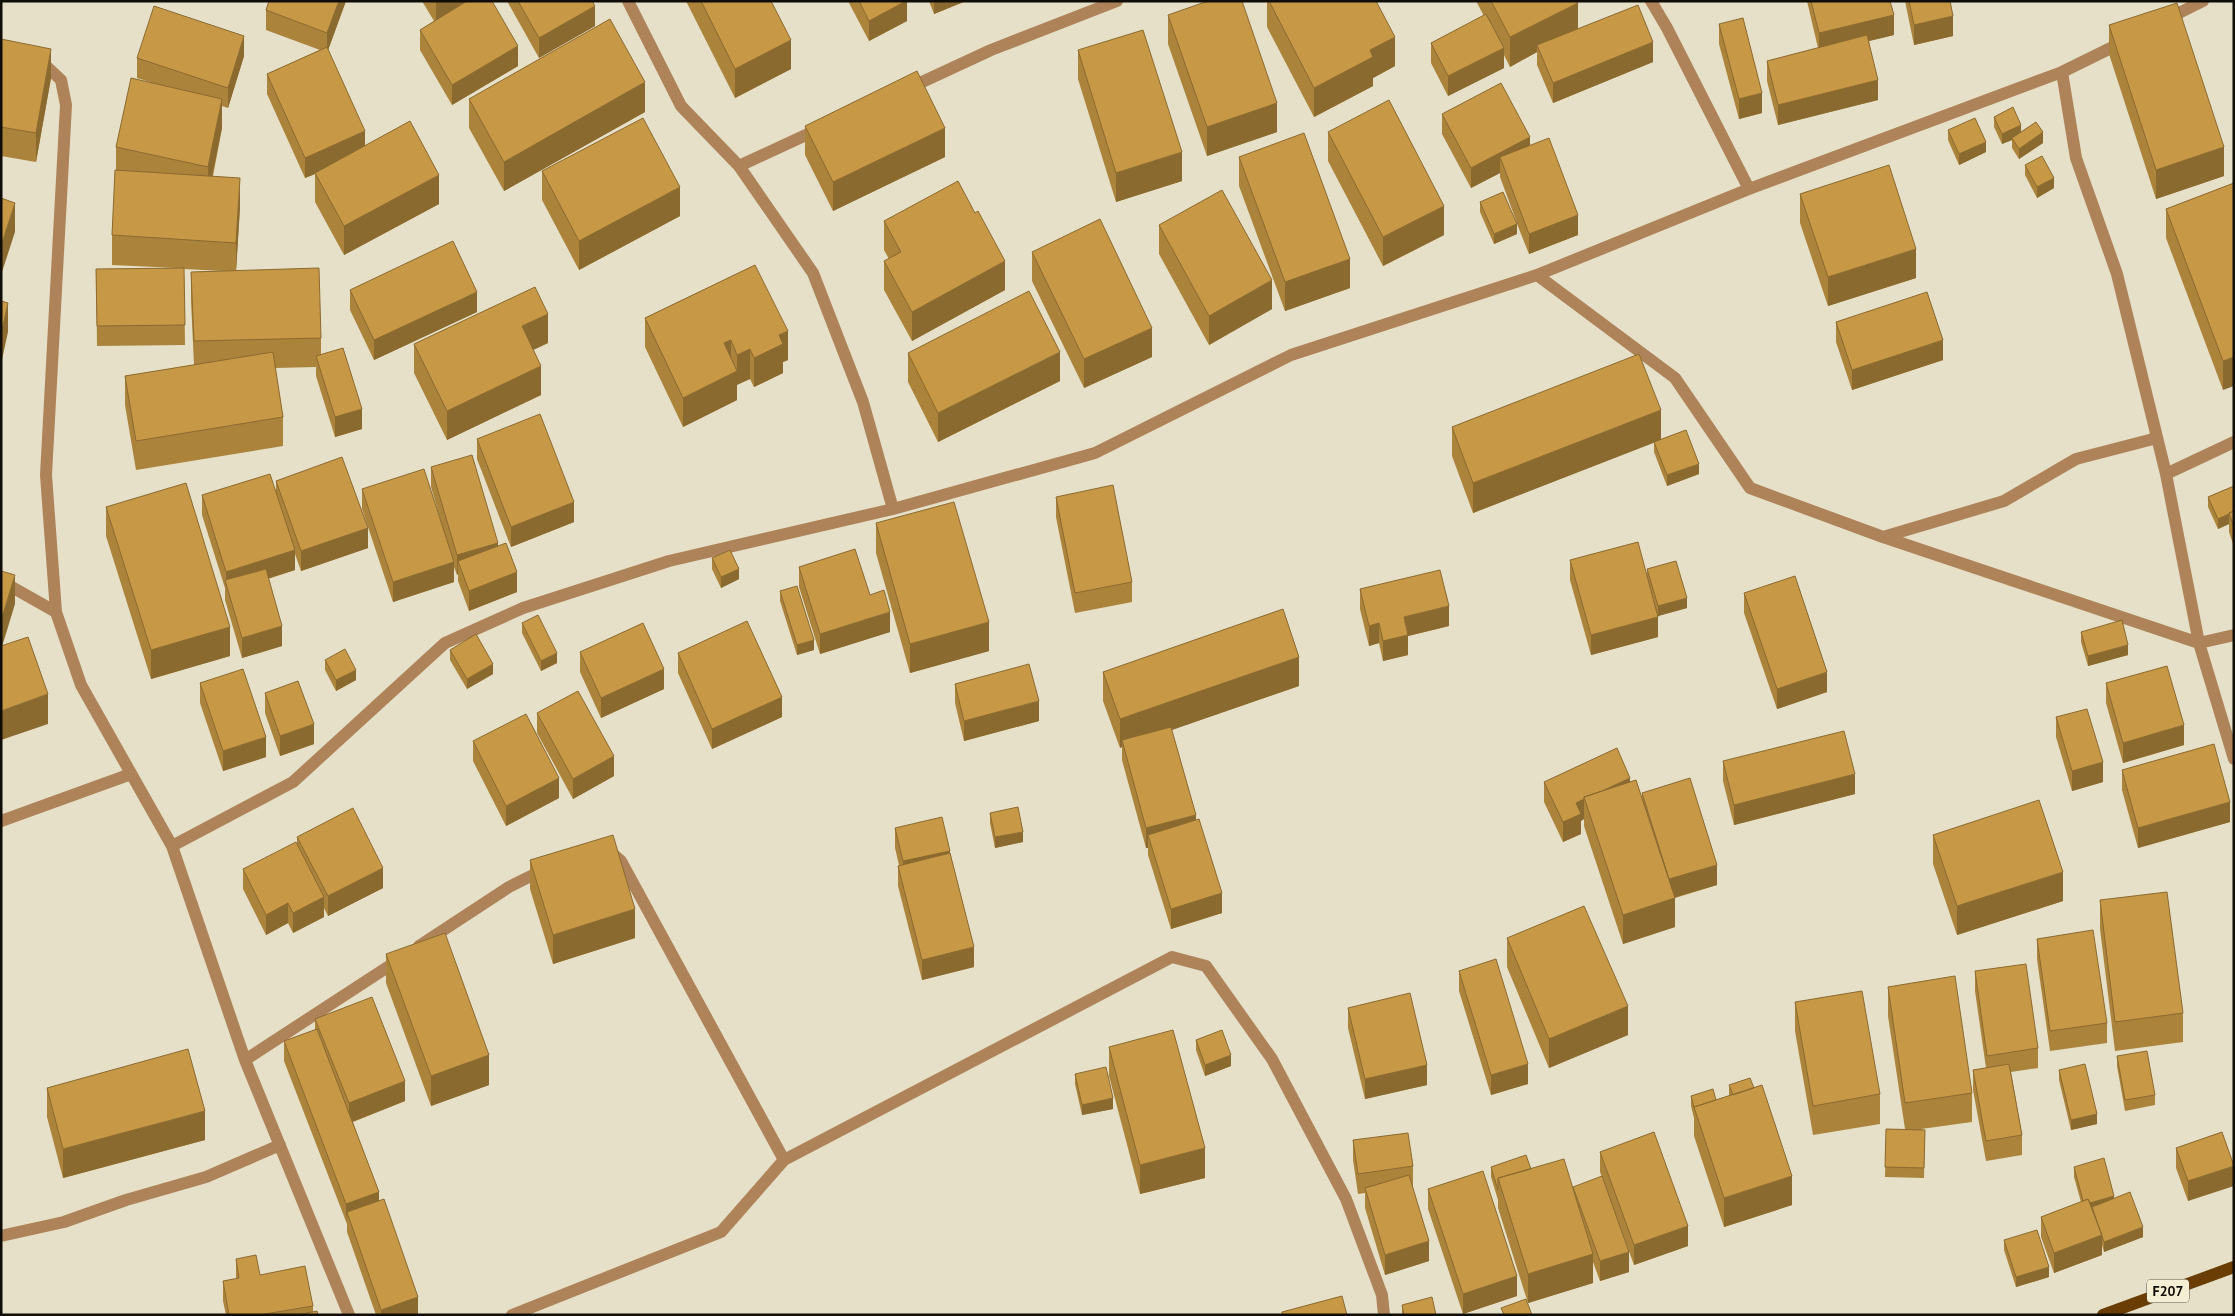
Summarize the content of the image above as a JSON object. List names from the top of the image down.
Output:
{
  "streets": {
    "main road": ["F207"]
  }
}
